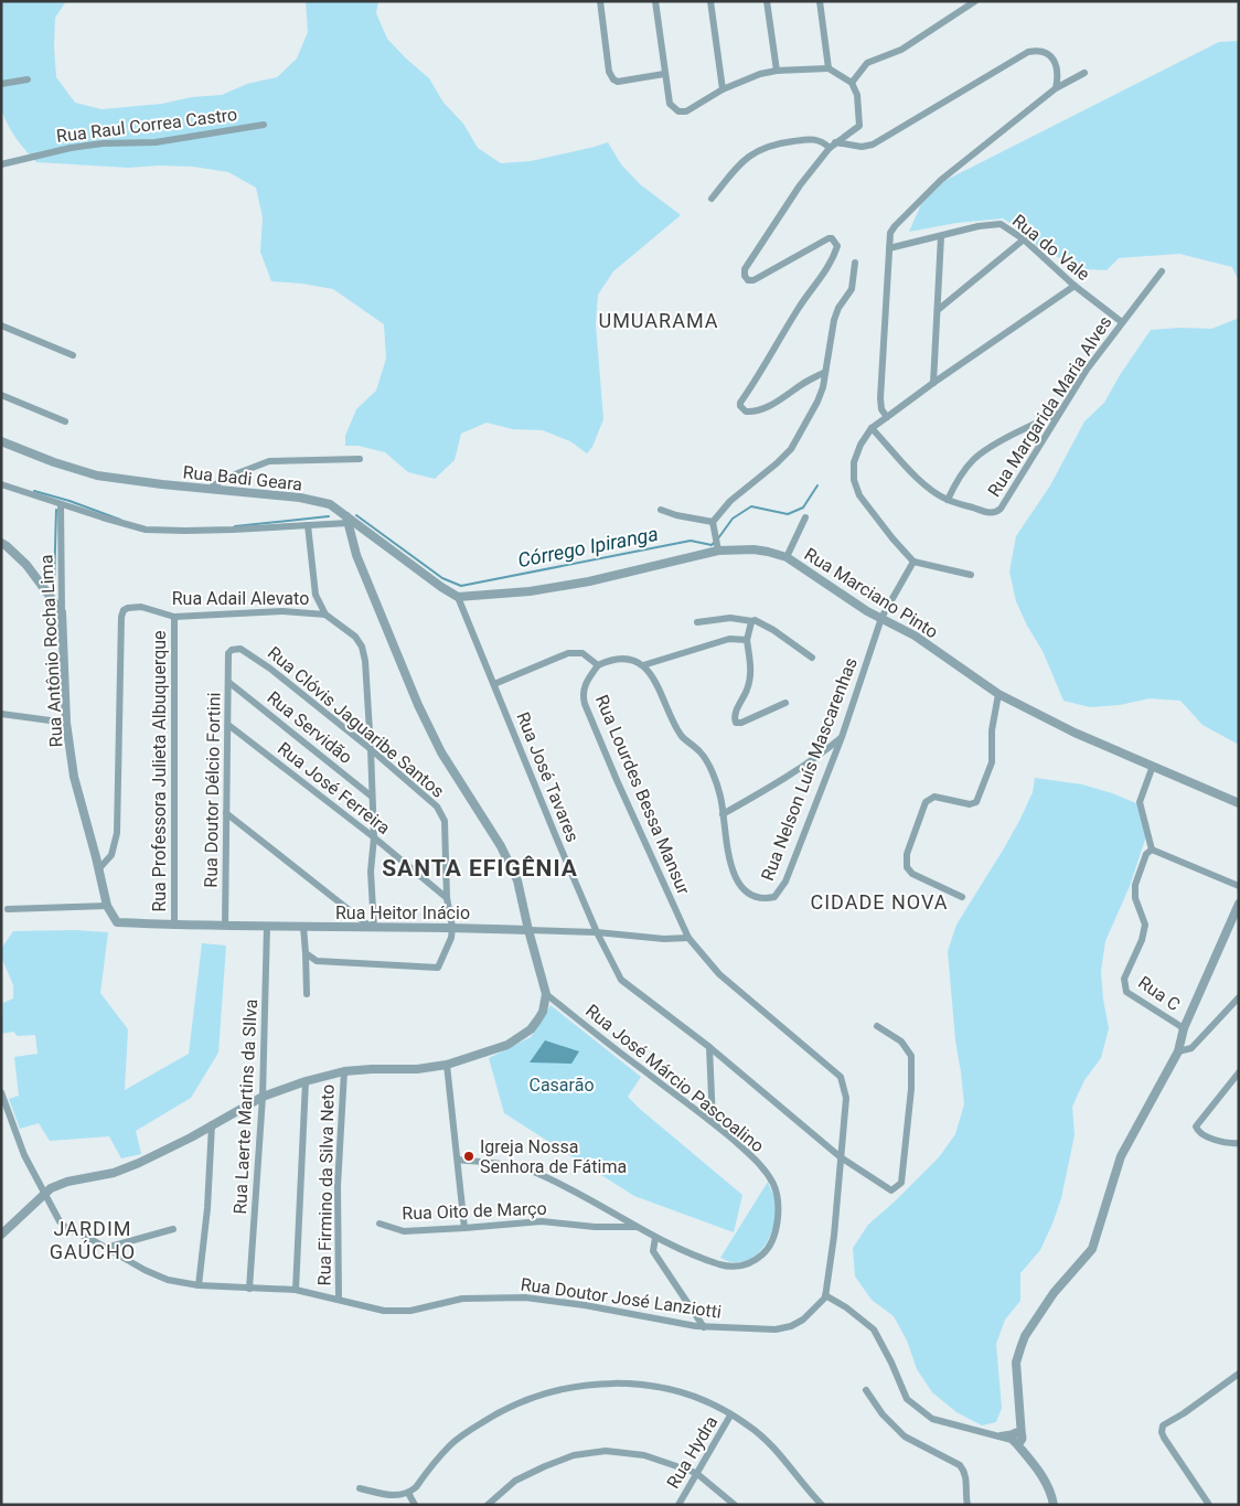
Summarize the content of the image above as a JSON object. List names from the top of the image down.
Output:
{
  "streets": {
    "street": [
      "Rua Raul Correa Castro",
      "Rua do Vale",
      "Rua Margarida Maria Alves",
      "Rua Badi Geara",
      "Rua Marciano Pinto",
      "Rua Adail Alevato",
      "Rua Antônio Rocha Lima",
      "Rua Clóvis Jaguaribe Santos",
      "Rua Servidão",
      "Rua Nelson Luís Mascarenhas",
      "Rua Professora Julieta Albuquerque",
      "Rua José Tavares",
      "Rua José Ferreira",
      "Rua Doutor Délcio Fortini",
      "Rua Lourdes Bessa Mansur",
      "Rua Heitor Inácio",
      "Rua C",
      "Rua José Márcio Pascoalino",
      "Rua Laerte Martins da SIlva",
      "Rua Firmino da Silva Neto",
      "Rua Oito de Março",
      "Rua Doutor José Lanziotti",
      "Rua Hydra"
    ]
  },
  "crossings": [
    ["Rua do Vale", "Rua Margarida Maria Alves"],
    ["Rua Badi Geara", "Rua Marciano Pinto"],
    ["Rua Badi Geara", "Rua José Tavares"],
    ["Rua Marciano Pinto", "Rua Nelson Luís Mascarenhas"],
    ["Rua Marciano Pinto", "Rua José Tavares"],
    ["Rua Adail Alevato", "Rua Antônio Rocha Lima"],
    ["Rua Adail Alevato", "Rua Clóvis Jaguaribe Santos"],
    ["Rua Adail Alevato", "Rua Servidão"],
    ["Rua Adail Alevato", "Rua Professora Julieta Albuquerque"],
    ["Rua Adail Alevato", "Rua José Ferreira"],
    ["Rua Adail Alevato", "Rua Heitor Inácio"],
    ["Rua Antônio Rocha Lima", "Rua Heitor Inácio"],
    ["Rua Clóvis Jaguaribe Santos", "Rua José Ferreira"],
    ["Rua Clóvis Jaguaribe Santos", "Rua Doutor Délcio Fortini"],
    ["Rua Clóvis Jaguaribe Santos", "Rua Heitor Inácio"],
    ["Rua Servidão", "Rua Doutor Délcio Fortini"],
    ["Rua Professora Julieta Albuquerque", "Rua Heitor Inácio"],
    ["Rua José Tavares", "Rua Heitor Inácio"],
    ["Rua José Ferreira", "Rua Doutor Délcio Fortini"],
    ["Rua Doutor Délcio Fortini", "Rua Heitor Inácio"],
    ["Rua Lourdes Bessa Mansur", "Rua Heitor Inácio"],
    ["Rua Heitor Inácio", "Rua Laerte Martins da SIlva"],
    ["Rua José Márcio Pascoalino", "Rua Oito de Março"],
    ["Rua Laerte Martins da SIlva", "Rua Doutor José Lanziotti"],
    ["Rua Firmino da Silva Neto", "Rua Doutor José Lanziotti"]
  ],
  "districts": [
    "UMUARAMA",
    "SANTA EFIGÊNIA",
    "CIDADE NOVA",
    "JARDIM GAÚCHO"
  ],
  "water": ["Córrego Ipiranga"],
  "parks": ["Casarão"],
  "places": ["Igreja Nossa Senhora de Fátima"]
}
